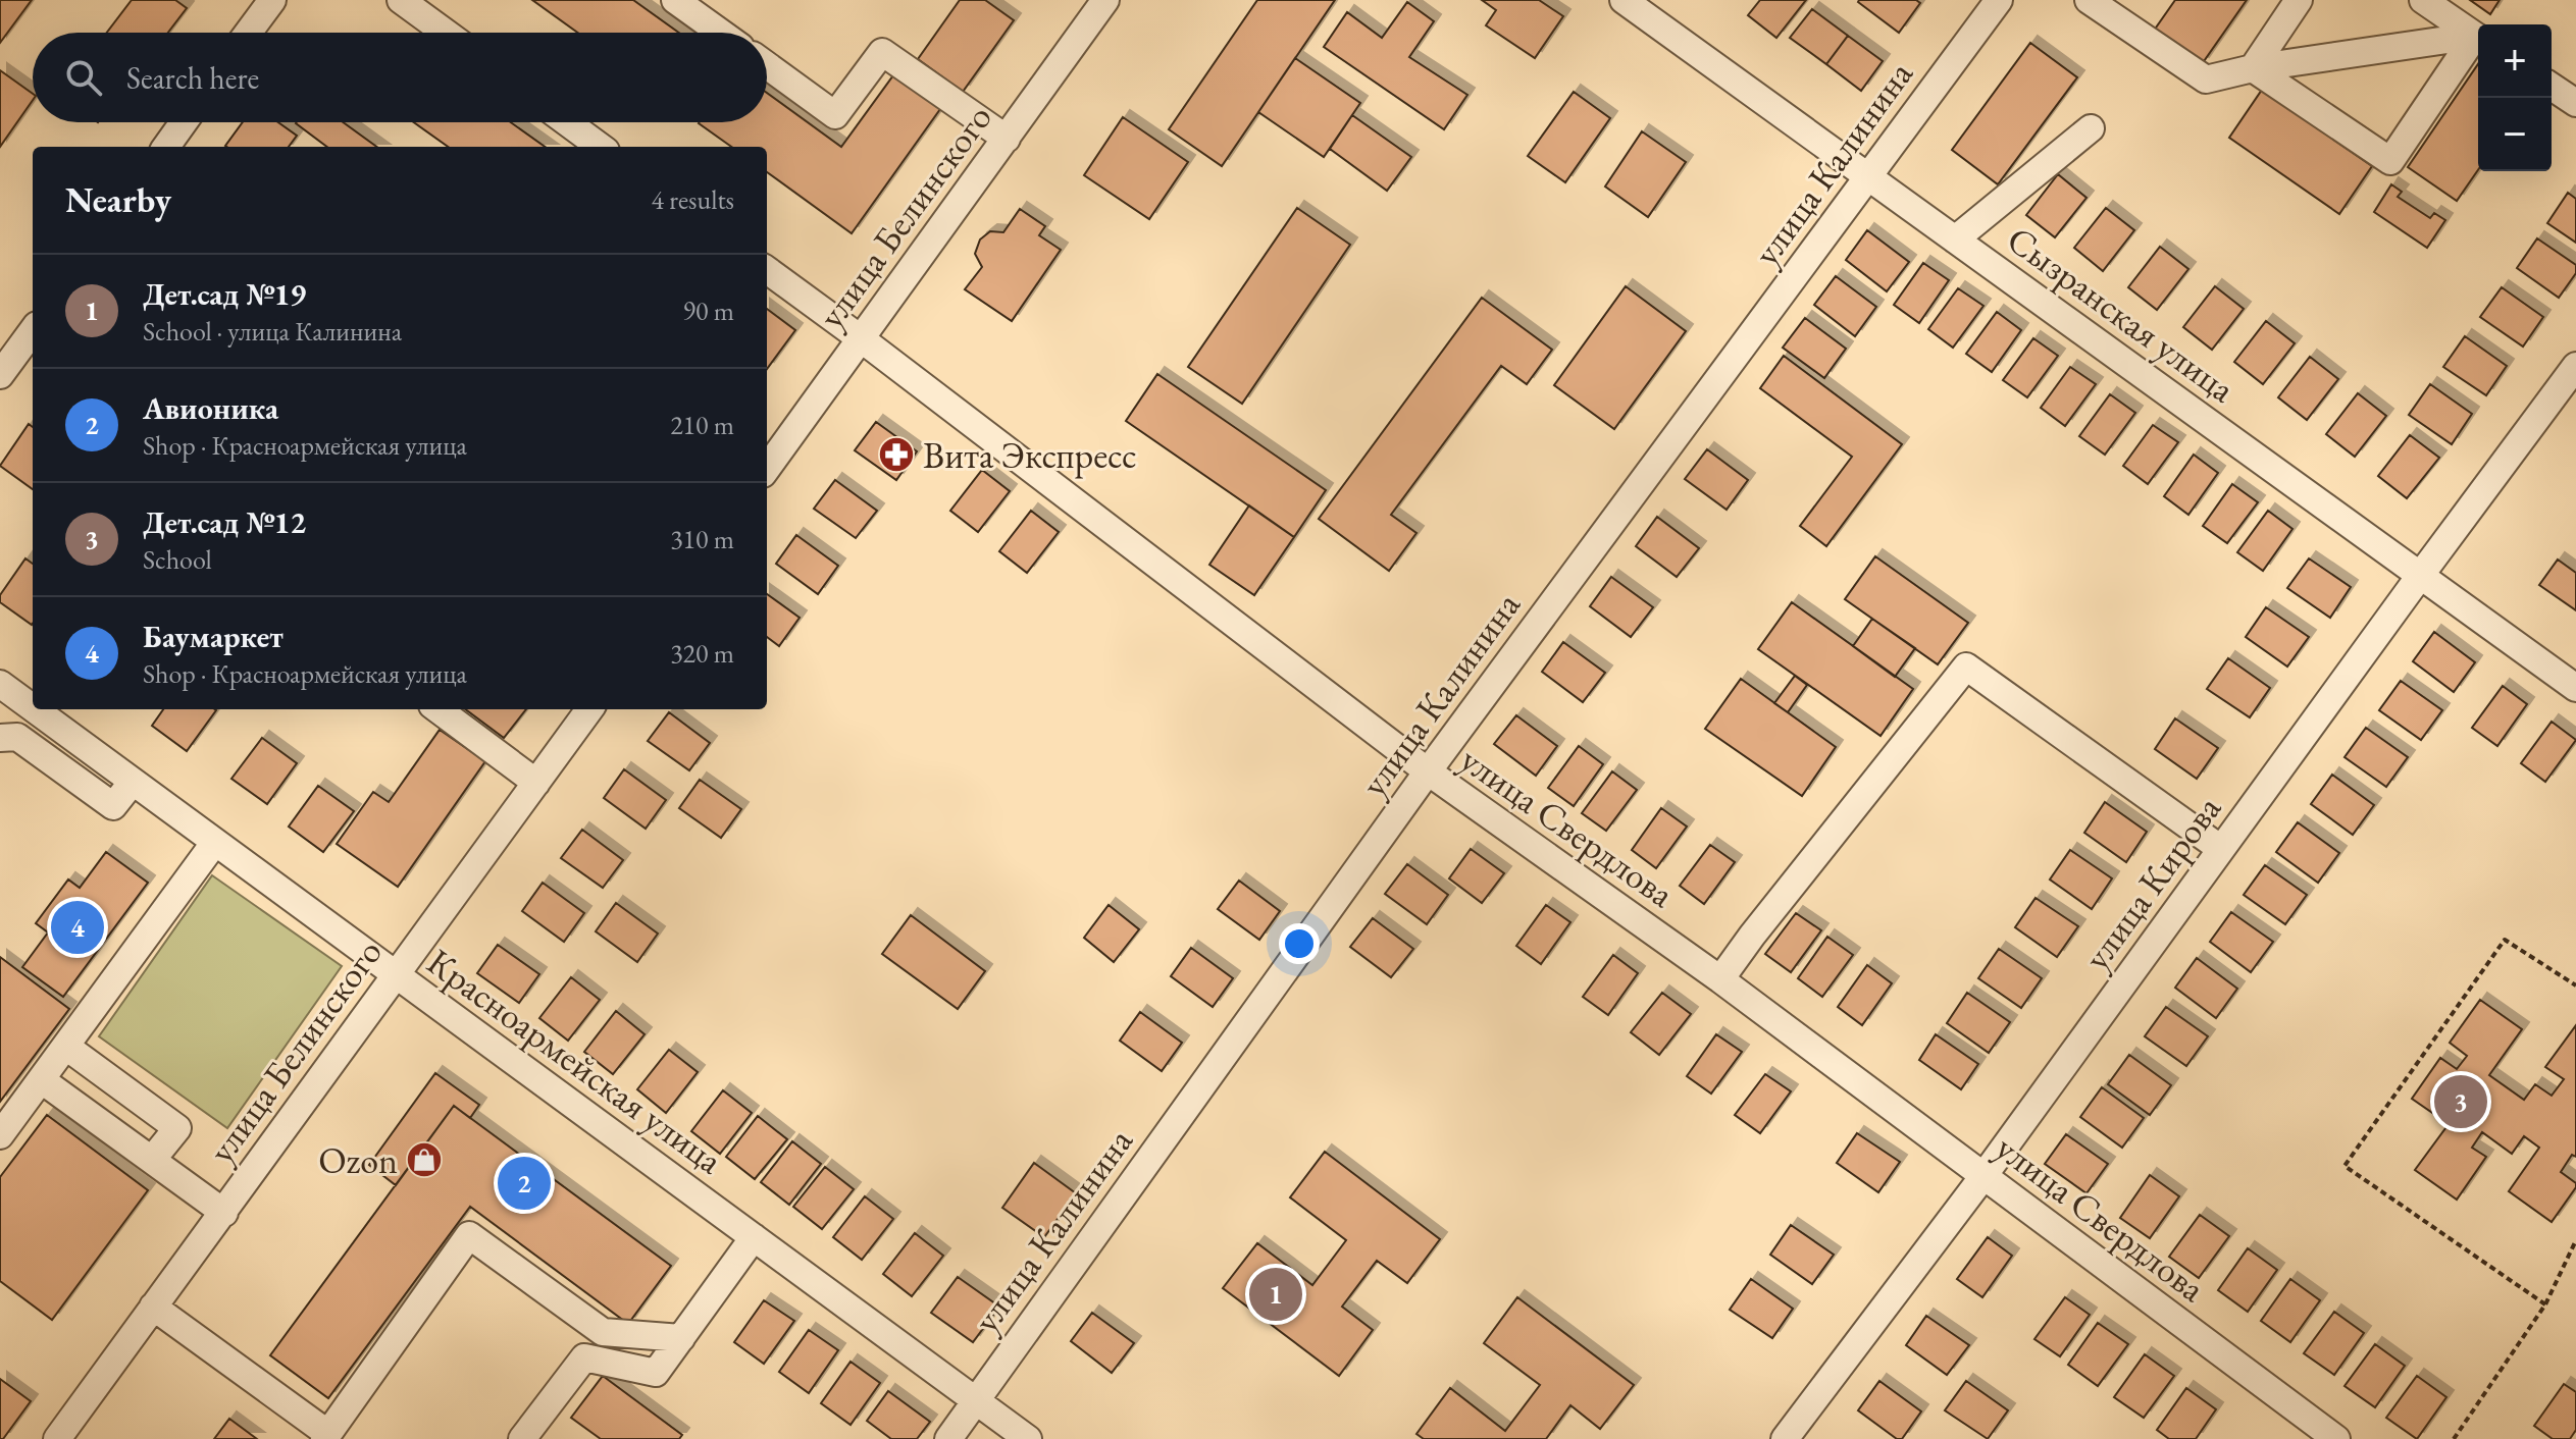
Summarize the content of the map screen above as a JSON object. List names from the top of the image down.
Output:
{
  "streets": {
    "street": [
      "улица Калинина",
      "улица Белинского",
      "Сызранская улица",
      "улица Свердлова",
      "улица Кирова",
      "Красноармейская улица"
    ]
  },
  "crossings": [
    ["улица Калинина", "Сызранская улица"],
    ["улица Калинина", "улица Свердлова"],
    ["улица Калинина", "Красноармейская улица"],
    ["улица Белинского", "улица Свердлова"],
    ["улица Белинского", "Красноармейская улица"],
    ["Сызранская улица", "улица Кирова"],
    ["улица Свердлова", "улица Кирова"]
  ],
  "places": {
    "pharmacy": ["Вита Экспресс"],
    "shop": ["Ozon"]
  },
  "page": {
    "map_buttons": ["+", "−"],
    "search": "Search here",
    "heading": ["Nearby", "4 results"],
    "list": [
      {
        "mark": "1",
        "name": "Дет.сад №19",
        "note": "School · улица Калинина",
        "value": "90 m"
      },
      {
        "mark": "2",
        "name": "Авионика",
        "note": "Shop · Красноармейская улица",
        "value": "210 m"
      },
      {
        "mark": "3",
        "name": "Дет.сад №12",
        "note": "School",
        "value": "310 m"
      },
      {
        "mark": "4",
        "name": "Баумаркет",
        "note": "Shop · Красноармейская улица",
        "value": "320 m"
      }
    ],
    "pins": [
      "4",
      "3",
      "2",
      "1"
    ]
  }
}
